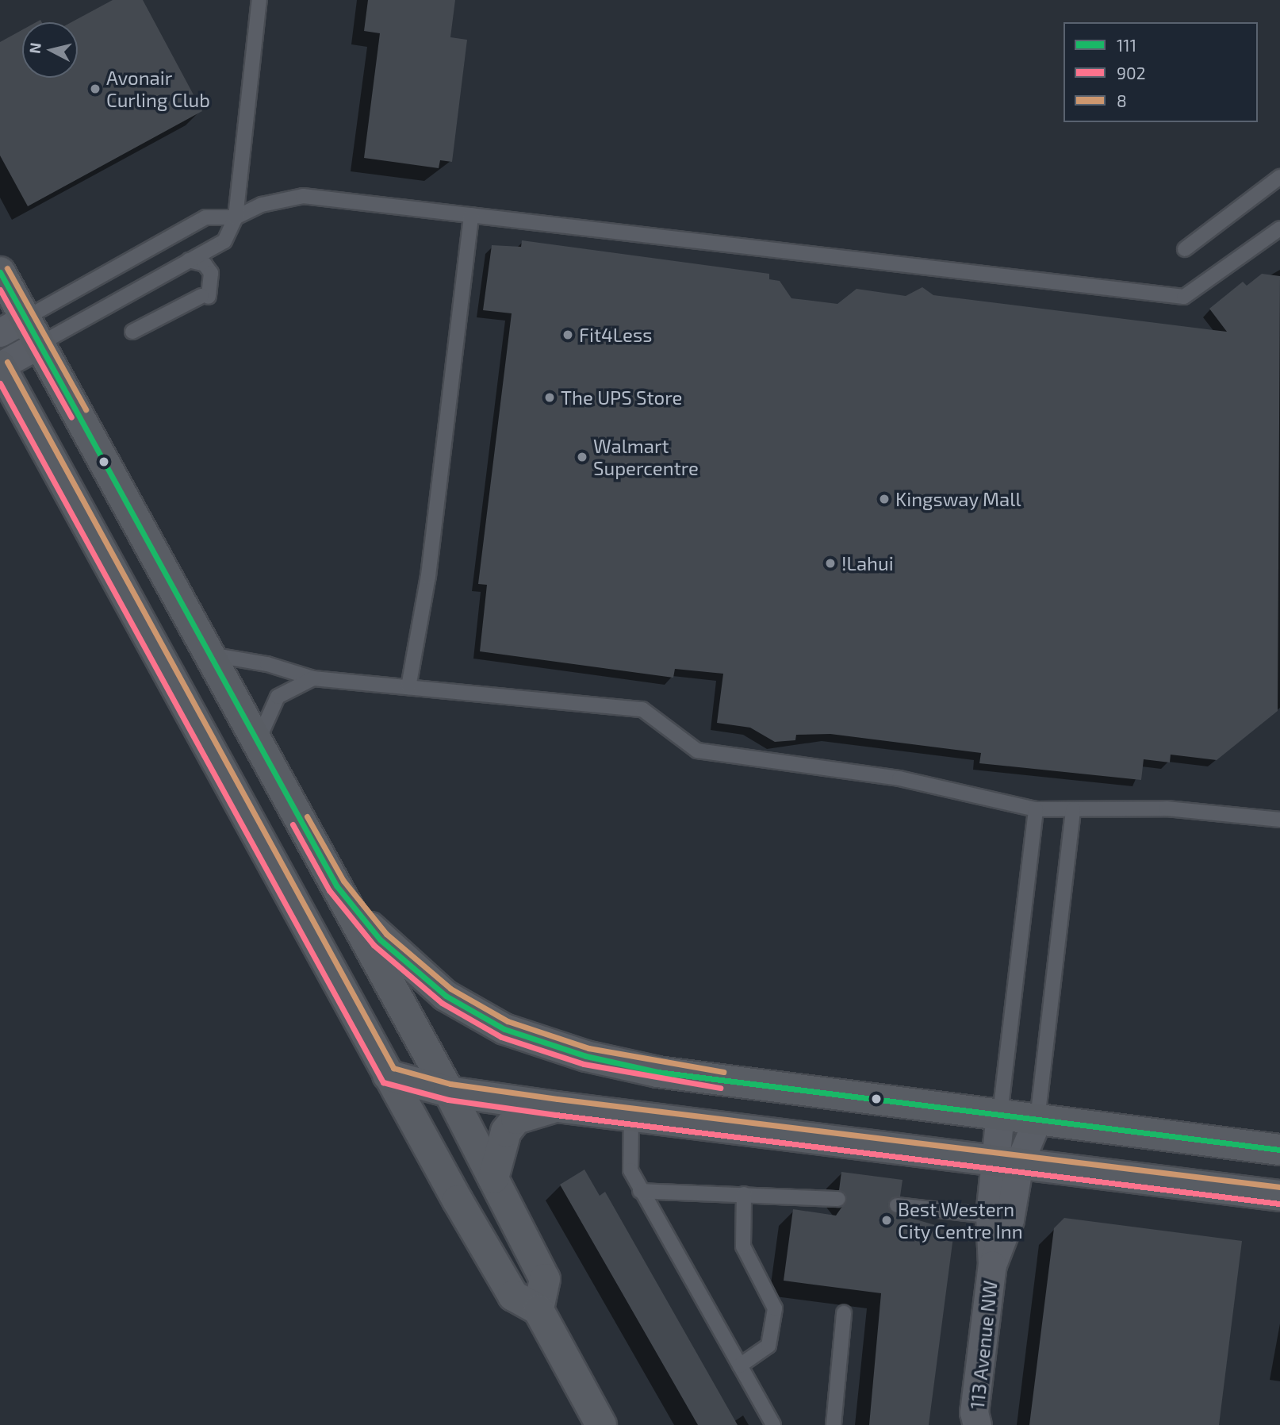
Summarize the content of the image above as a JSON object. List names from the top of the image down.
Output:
{
  "streets": {
    "street": ["113 Avenue NW"]
  },
  "places": [
    "Avonair Curling Club",
    "Fit4Less",
    "The UPS Store",
    "Walmart Supercentre",
    "Kingsway Mall",
    "!Lahui",
    "Best Western City Centre Inn"
  ],
  "lines": ["transit line 8", "transit line 111", "transit line 902"],
  "legend": ["111", "902", "8"],
  "north": "left"
}
